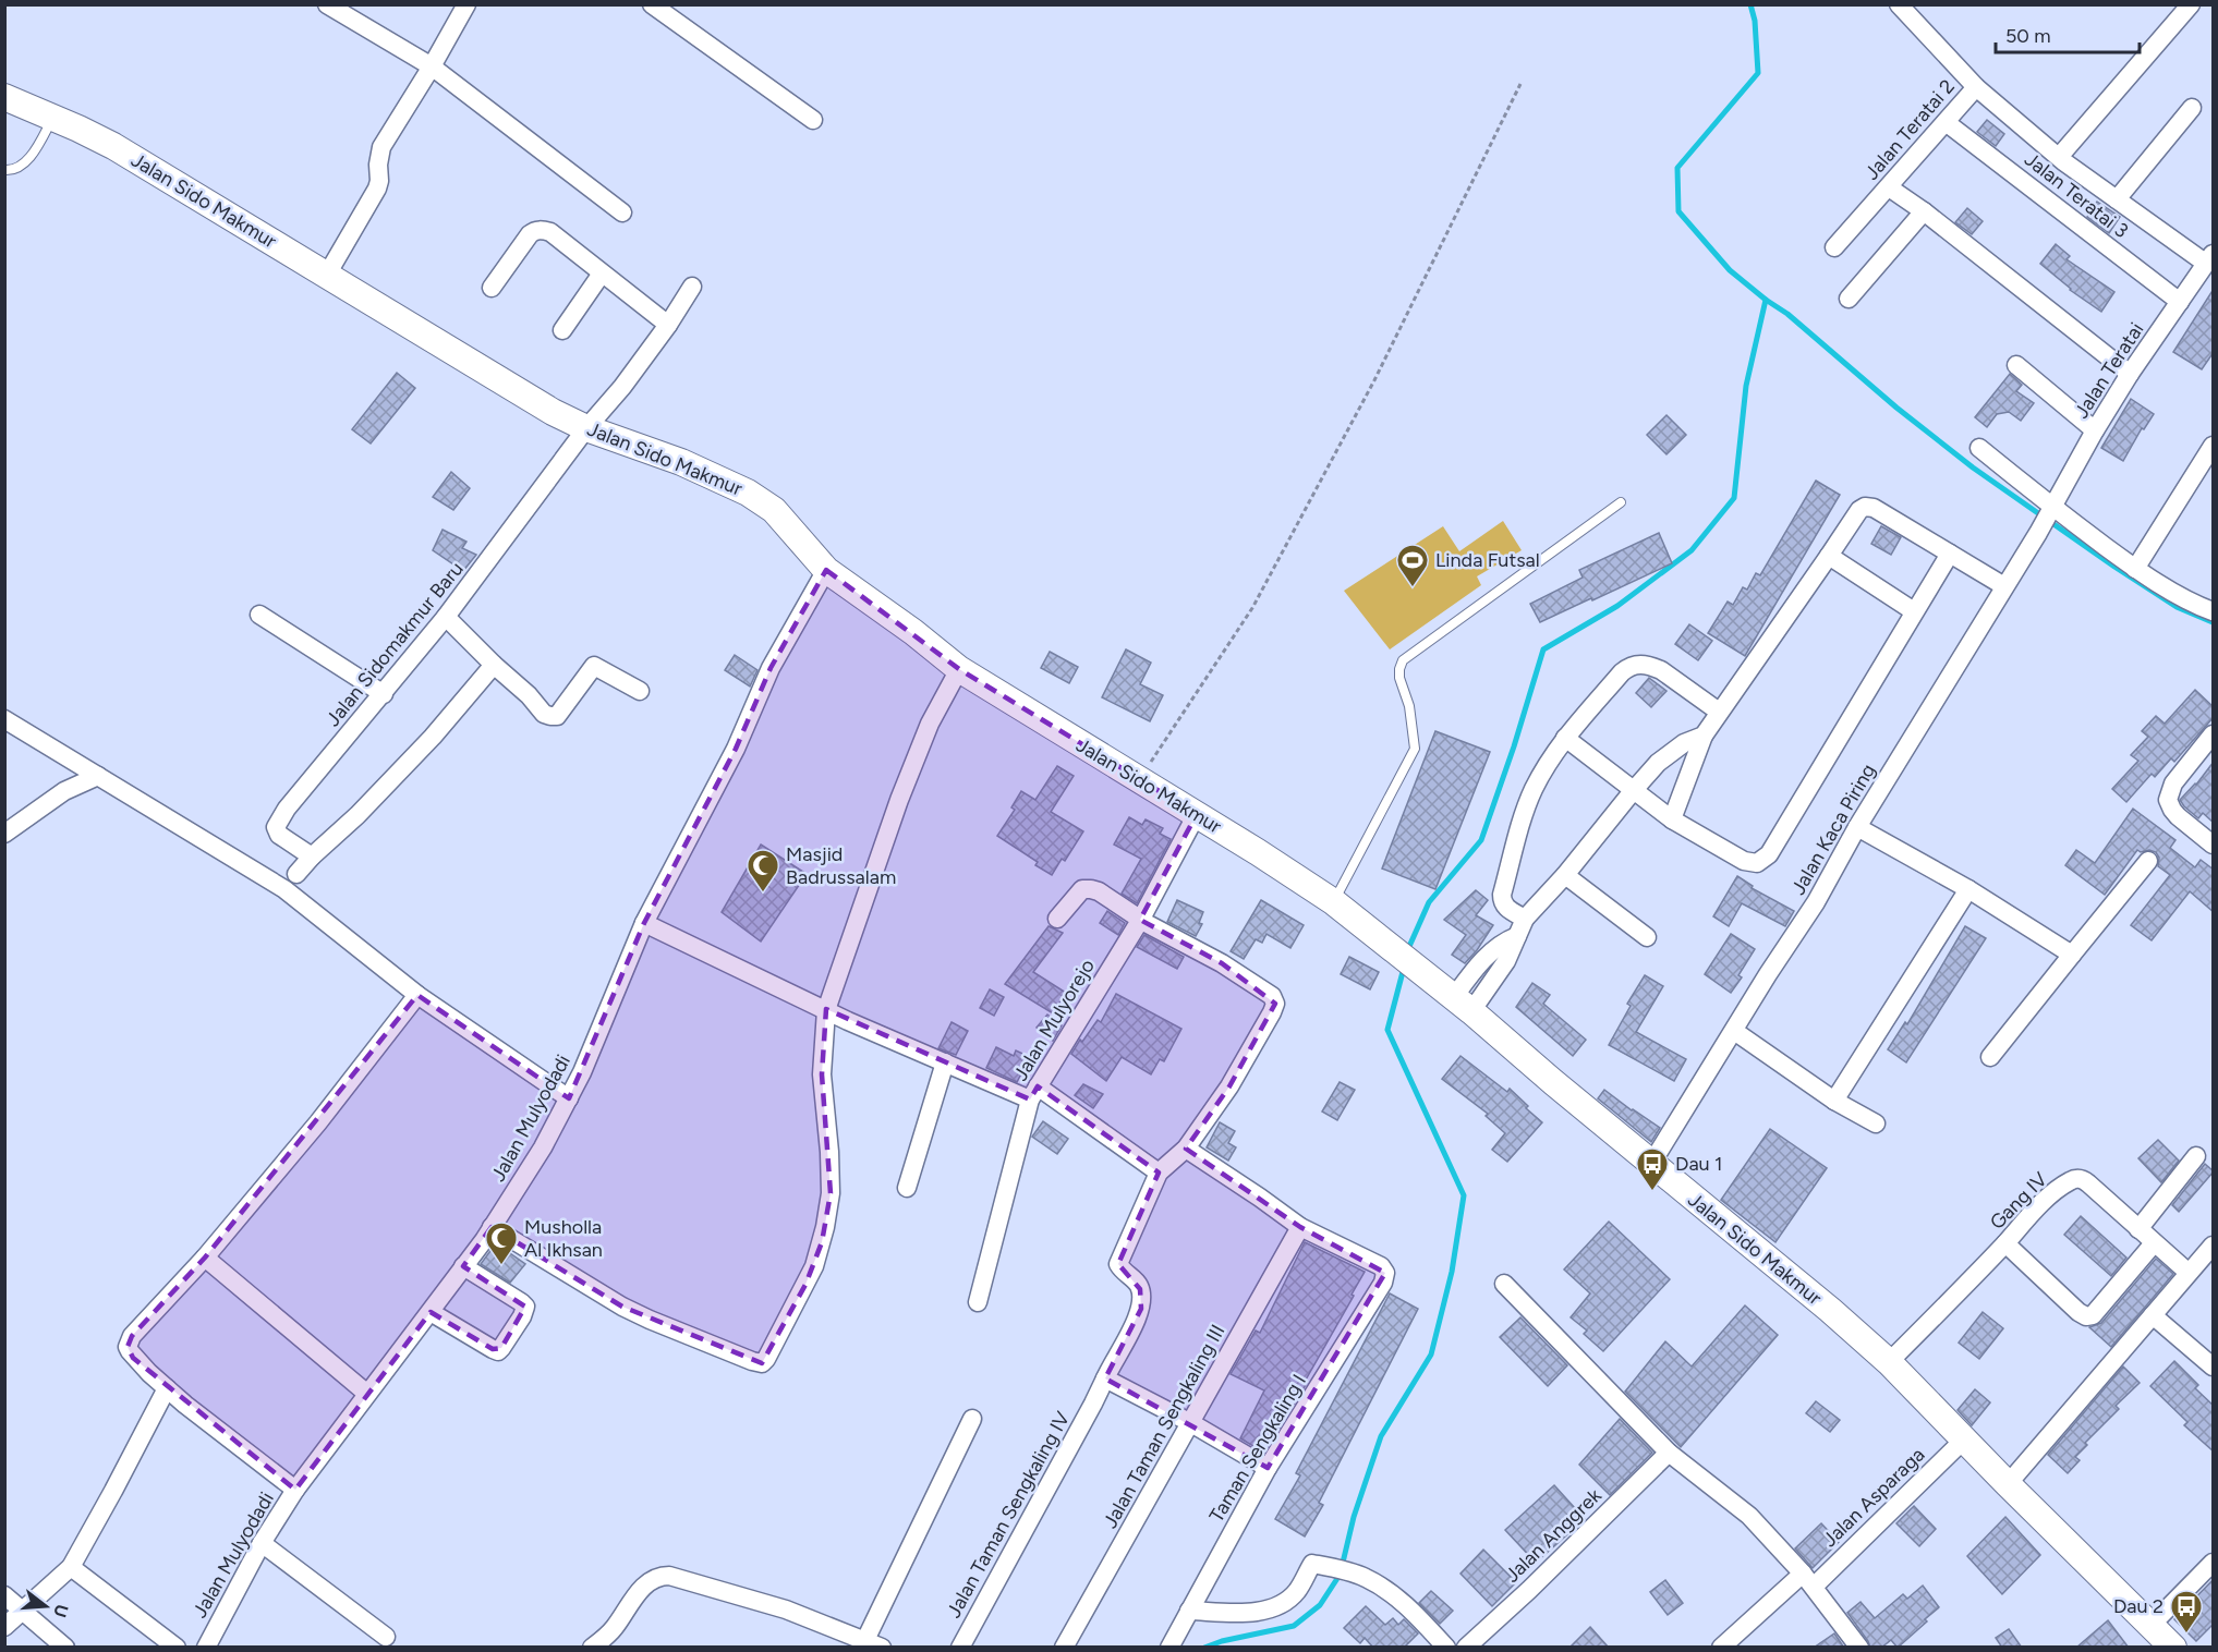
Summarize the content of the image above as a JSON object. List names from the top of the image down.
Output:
{
  "streets": {
    "main road": ["Jalan Sido Makmur"],
    "street": [
      "Jalan Teratai 2",
      "Jalan Teratai 3",
      "Jalan Teratai",
      "Jalan Sidomakmur Baru",
      "Jalan Kaca Piring",
      "Jalan Mulyorejo",
      "Jalan Mulyodadi",
      "Gang IV",
      "Jalan Taman Sengkaling III",
      "Taman Sengkaling I",
      "Jalan Asparaga",
      "Jalan Taman Sengkaling IV",
      "Jalan Anggrek"
    ]
  },
  "crossings": [
    ["Jalan Teratai 2", "Jalan Teratai 3"],
    ["Jalan Teratai 2", "Jalan Teratai"],
    ["Jalan Teratai 3", "Jalan Teratai"],
    ["Jalan Sido Makmur", "Jalan Sidomakmur Baru"],
    ["Jalan Sido Makmur", "Jalan Kaca Piring"],
    ["Jalan Sido Makmur", "Jalan Mulyorejo"],
    ["Jalan Sido Makmur", "Jalan Mulyodadi"],
    ["Jalan Sido Makmur", "Gang IV"],
    ["Jalan Sido Makmur", "Jalan Asparaga"],
    ["Jalan Teratai", "Jalan Kaca Piring"],
    ["Jalan Taman Sengkaling III", "Taman Sengkaling I"]
  ],
  "places": {
    "sports": ["Linda Futsal"],
    "mosque": ["Masjid Badrussalam", "Musholla Al Ikhsan"],
    "bus stop": ["Dau 1", "Dau 2"]
  },
  "scale_bar": "50 m",
  "north": "right"
}
